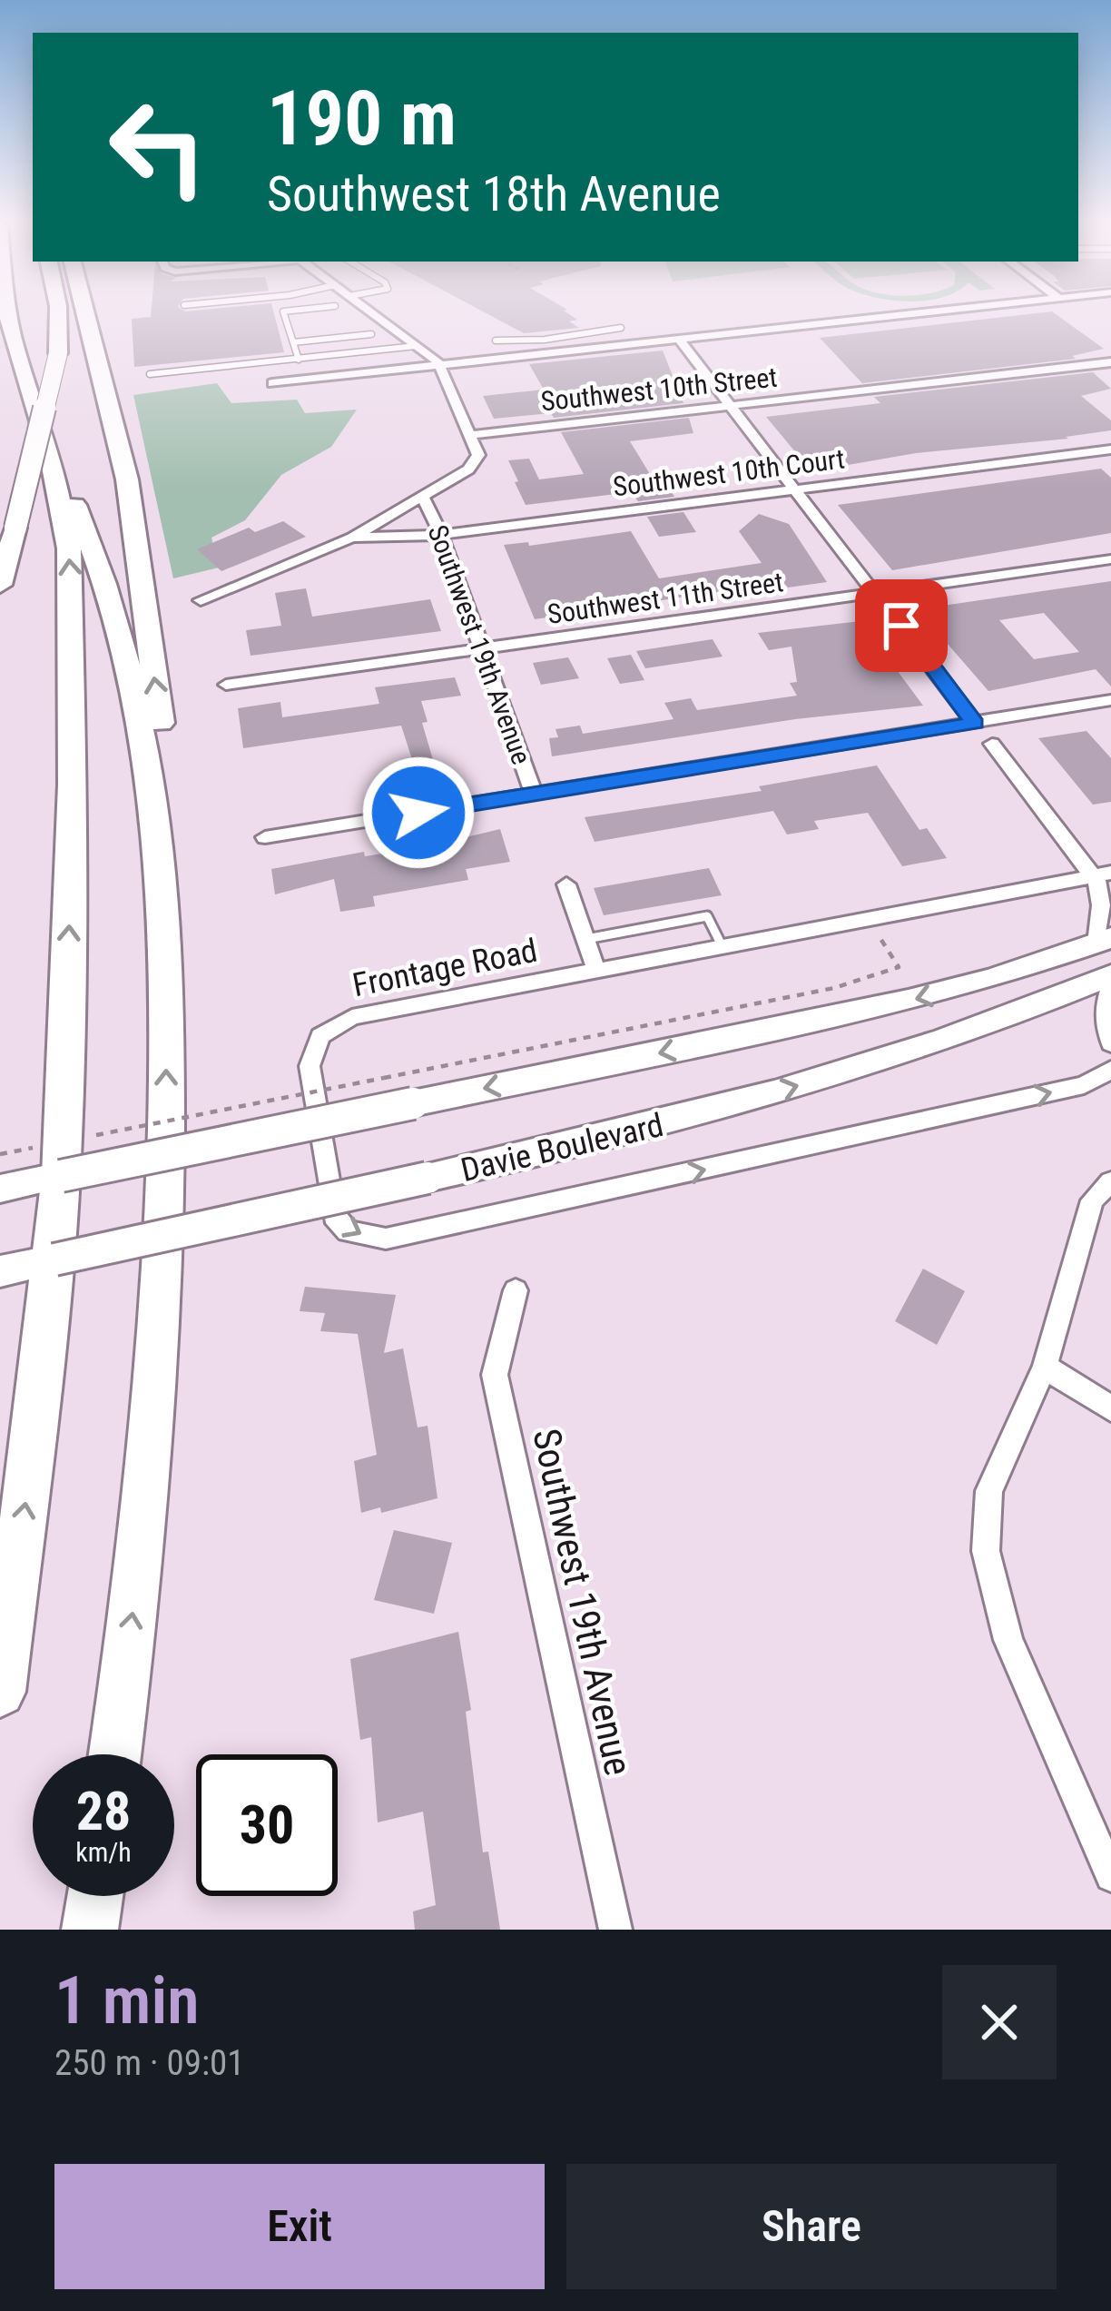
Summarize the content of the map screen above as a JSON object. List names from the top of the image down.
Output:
{
  "streets": {
    "main road": ["Davie Boulevard"],
    "street": [
      "Southwest 10th Street",
      "Southwest 10th Court",
      "Southwest 11th Street",
      "Southwest 19th Avenue",
      "Frontage Road"
    ]
  },
  "crossings": [
    ["Southwest 10th Court", "Southwest 19th Avenue"],
    ["Southwest 11th Street", "Southwest 19th Avenue"]
  ],
  "page": {
    "turn": ["190 m", "Southwest 18th Avenue"],
    "speed": "28 km/h",
    "limit": "30",
    "heading": ["1 min", "250 m · 09:01"],
    "buttons": ["Exit", "Share"]
  }
}
